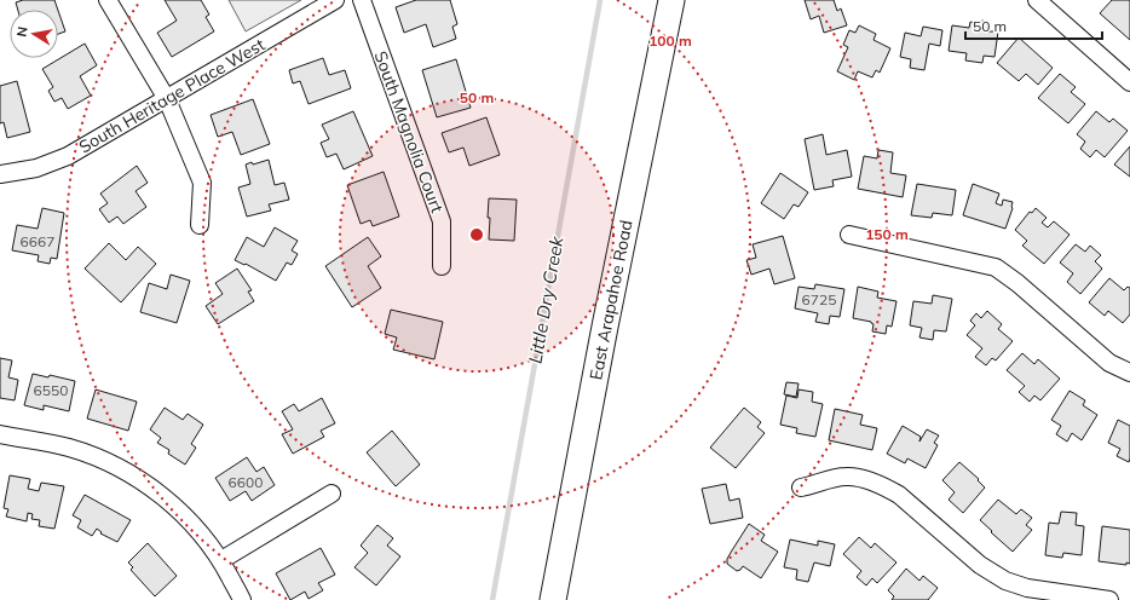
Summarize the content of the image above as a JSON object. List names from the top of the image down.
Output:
{
  "streets": {
    "main road": ["East Arapahoe Road"],
    "street": ["South Heritage Place West", "South Magnolia Court"]
  },
  "water": ["Little Dry Creek"],
  "house_numbers": [
    "6667",
    "6725",
    "6550",
    "6600"
  ],
  "scale_bar": "50 m",
  "north": "left",
  "rings": ["100 m", "50 m", "150 m"]
}
